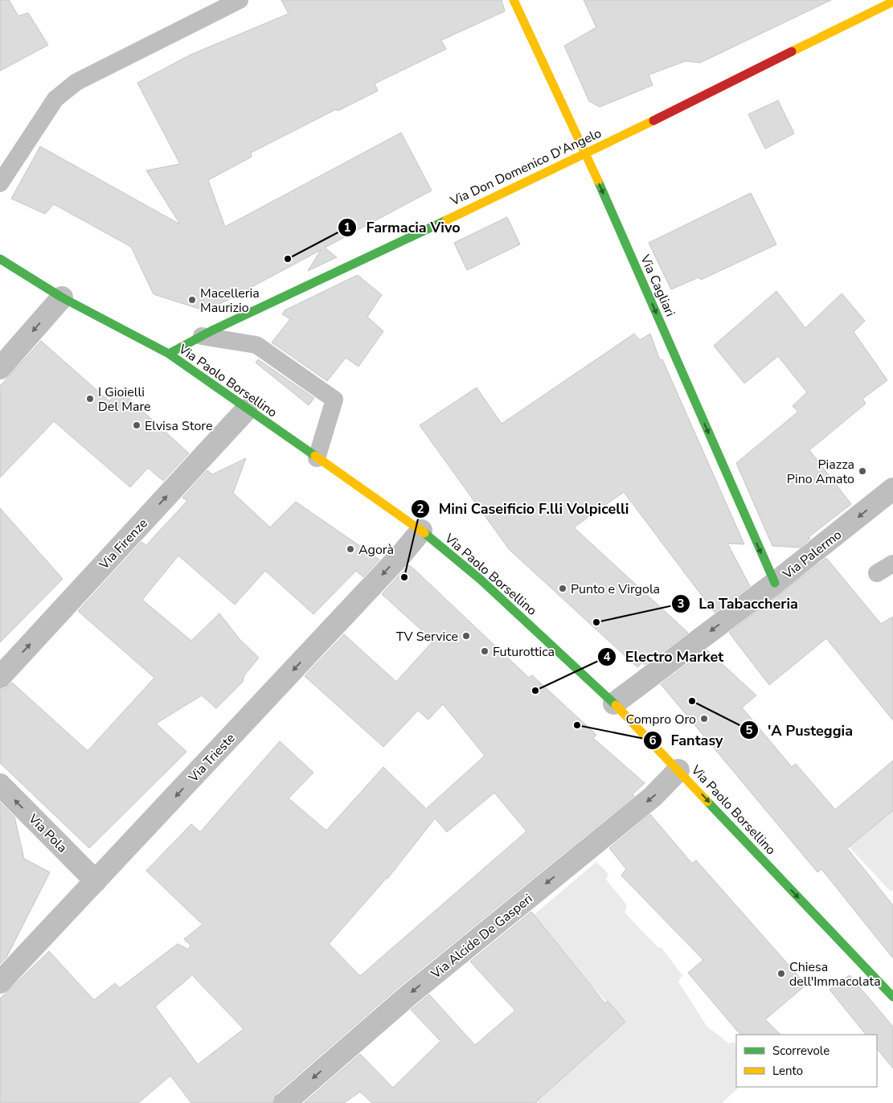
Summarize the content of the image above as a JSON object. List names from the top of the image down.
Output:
{
  "streets": {
    "street": [
      "Via Don Domenico D'Angelo",
      "Via Cagliari",
      "Via Paolo Borsellino",
      "Via Firenze",
      "Via Palermo",
      "Via Trieste",
      "Via Pola",
      "Via Alcide De Gasperi"
    ]
  },
  "crossings": [
    ["Via Don Domenico D'Angelo", "Via Cagliari"],
    ["Via Don Domenico D'Angelo", "Via Paolo Borsellino"],
    ["Via Cagliari", "Via Palermo"],
    ["Via Paolo Borsellino", "Via Firenze"],
    ["Via Paolo Borsellino", "Via Palermo"],
    ["Via Paolo Borsellino", "Via Trieste"],
    ["Via Paolo Borsellino", "Via Alcide De Gasperi"],
    ["Via Trieste", "Via Pola"]
  ],
  "one_way": [
    "Via Cagliari",
    "Via Firenze",
    "Via Palermo",
    "Via Trieste",
    "Via Pola",
    "Via Alcide De Gasperi"
  ],
  "places": [
    "Farmacia Vivo",
    "Macelleria Maurizio",
    "I Gioielli Del Mare",
    "Elvisa Store",
    "Piazza Pino Amato",
    "Agorà",
    "Mini Caseificio F.lli Volpicelli",
    "Punto e Virgola",
    "La Tabaccheria",
    "TV Service",
    "Futurottica",
    "Electro Market",
    "'A Pusteggia",
    "Compro Oro",
    "Fantasy",
    "Chiesa dell'Immacolata"
  ],
  "legend": ["Scorrevole", "Lento"]
}
